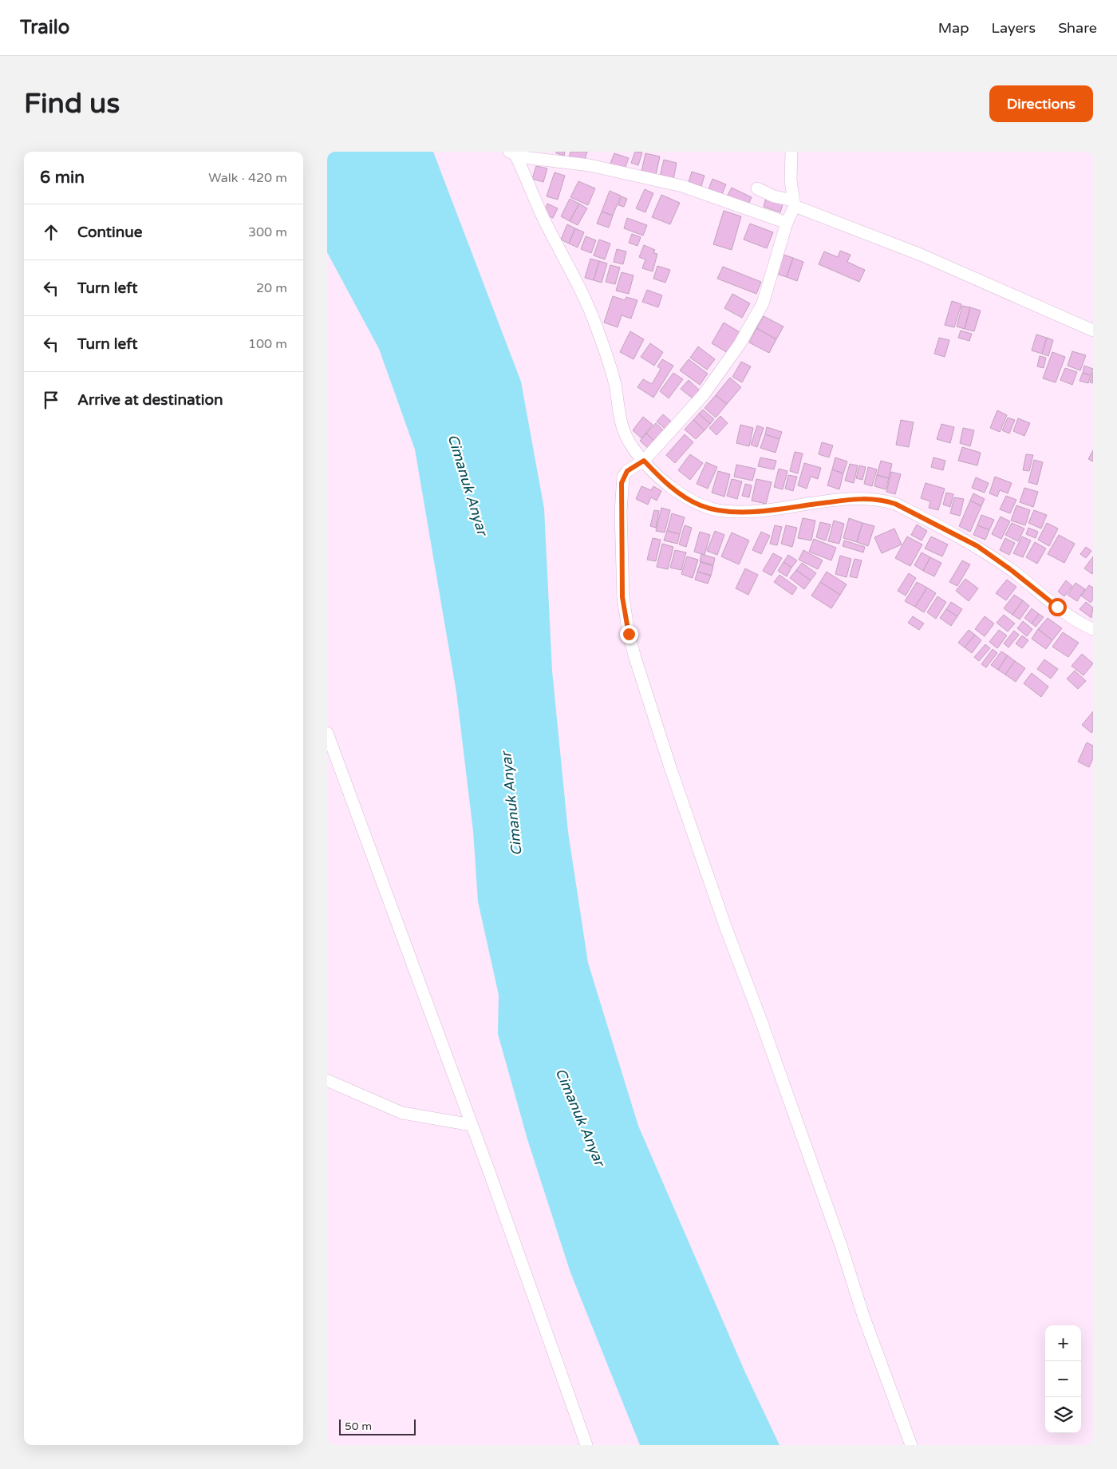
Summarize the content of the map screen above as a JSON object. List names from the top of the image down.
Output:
{
  "water": ["Cimanuk Anyar"],
  "scale_bar": "50 m",
  "page": {
    "header": "Trailo",
    "nav": ["Map", "Layers", "Share"],
    "buttons": "Directions",
    "title": "Find us",
    "heading": ["6 min", "Walk · 420 m"],
    "list": [
      ["Continue", "300 m"],
      ["Turn left", "20 m"],
      ["Turn left", "100 m"],
      "Arrive at destination"
    ],
    "map_buttons": ["+", "−"],
    "scale": "50 m"
  }
}
